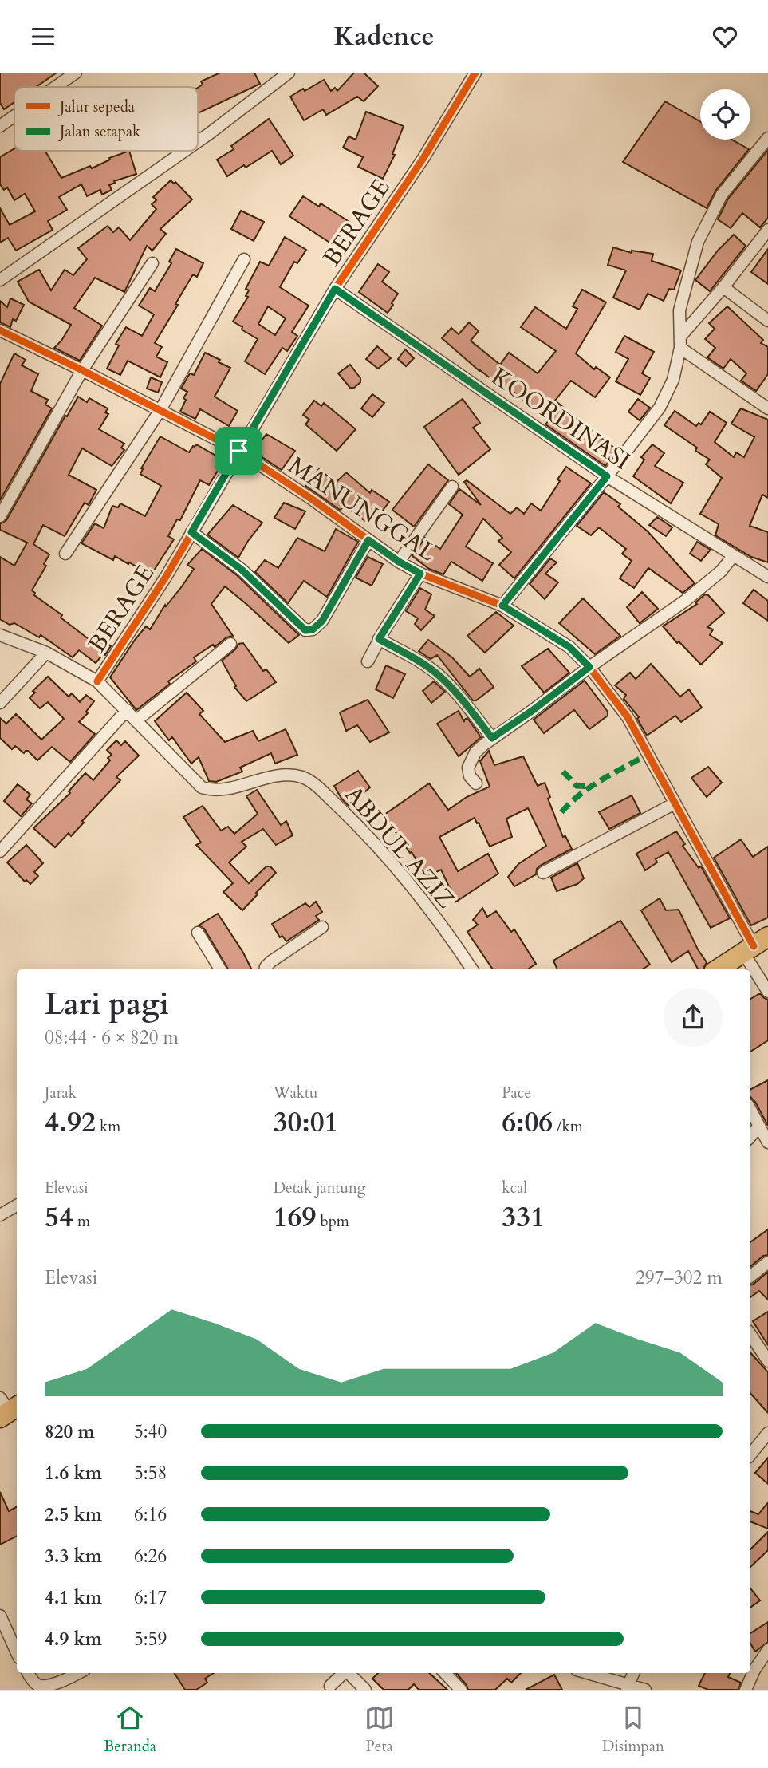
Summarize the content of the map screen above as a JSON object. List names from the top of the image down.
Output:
{
  "streets": {
    "street": [
      "BERAGE",
      "KOORDINASI",
      "MANUNGGAL",
      "ABDUL AZIZ"
    ]
  },
  "crossings": [
    ["BERAGE", "KOORDINASI"],
    ["BERAGE", "MANUNGGAL"],
    ["BERAGE", "ABDUL AZIZ"]
  ],
  "legend": ["Jalur sepeda", "Jalan setapak"],
  "page": {
    "header": "Kadence",
    "heading": ["Lari pagi", "08:44 · 6 × 820 m"],
    "stats": [
      ["Jarak", "4.92 km"],
      ["Waktu", "30:01"],
      ["Pace", "6:06 /km"],
      ["Elevasi", "54 m"],
      ["Detak jantung", "169 bpm"],
      ["kcal", "331"]
    ],
    "chart": ["Elevasi", "297–302 m"],
    "list": [
      {
        "name": "820 m",
        "note": "5:40"
      },
      {
        "name": "1.6 km",
        "note": "5:58"
      },
      {
        "name": "2.5 km",
        "note": "6:16"
      },
      {
        "name": "3.3 km",
        "note": "6:26"
      },
      {
        "name": "4.1 km",
        "note": "6:17"
      },
      {
        "name": "4.9 km",
        "note": "5:59"
      }
    ],
    "tabs": ["Beranda", "Peta", "Disimpan"]
  }
}
